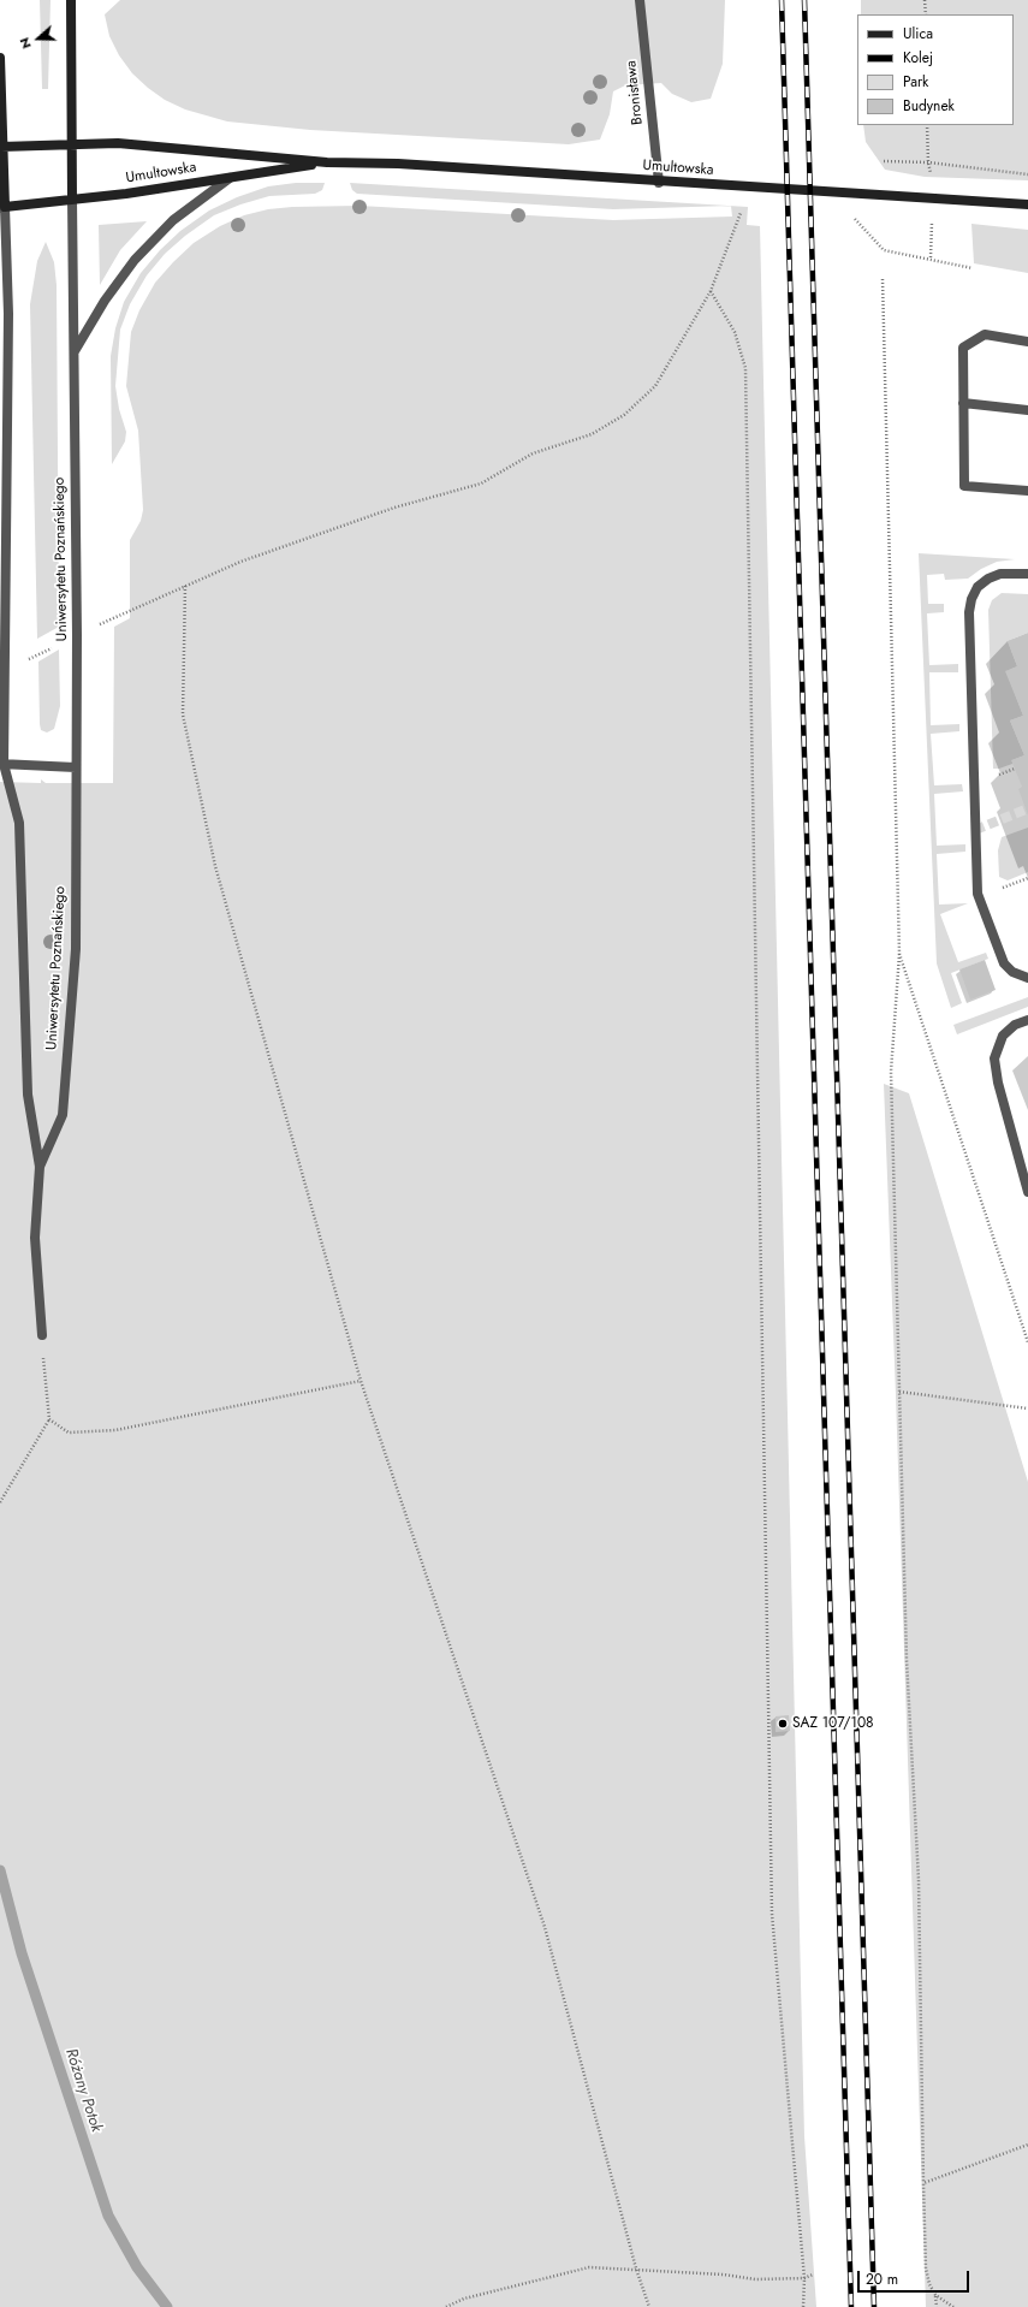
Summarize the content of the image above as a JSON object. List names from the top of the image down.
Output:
{
  "streets": {
    "street": ["Bronisława", "Umultowska", "Uniwersytetu Poznańskiego"]
  },
  "crossings": [
    ["Bronisława", "Umultowska"],
    ["Umultowska", "Uniwersytetu Poznańskiego"]
  ],
  "water": ["Różany Potok"],
  "places": ["SAZ 107/108"],
  "legend": [
    "Ulica",
    "Kolej",
    "Park",
    "Budynek"
  ],
  "scale_bar": "20 m",
  "north": "left"
}
